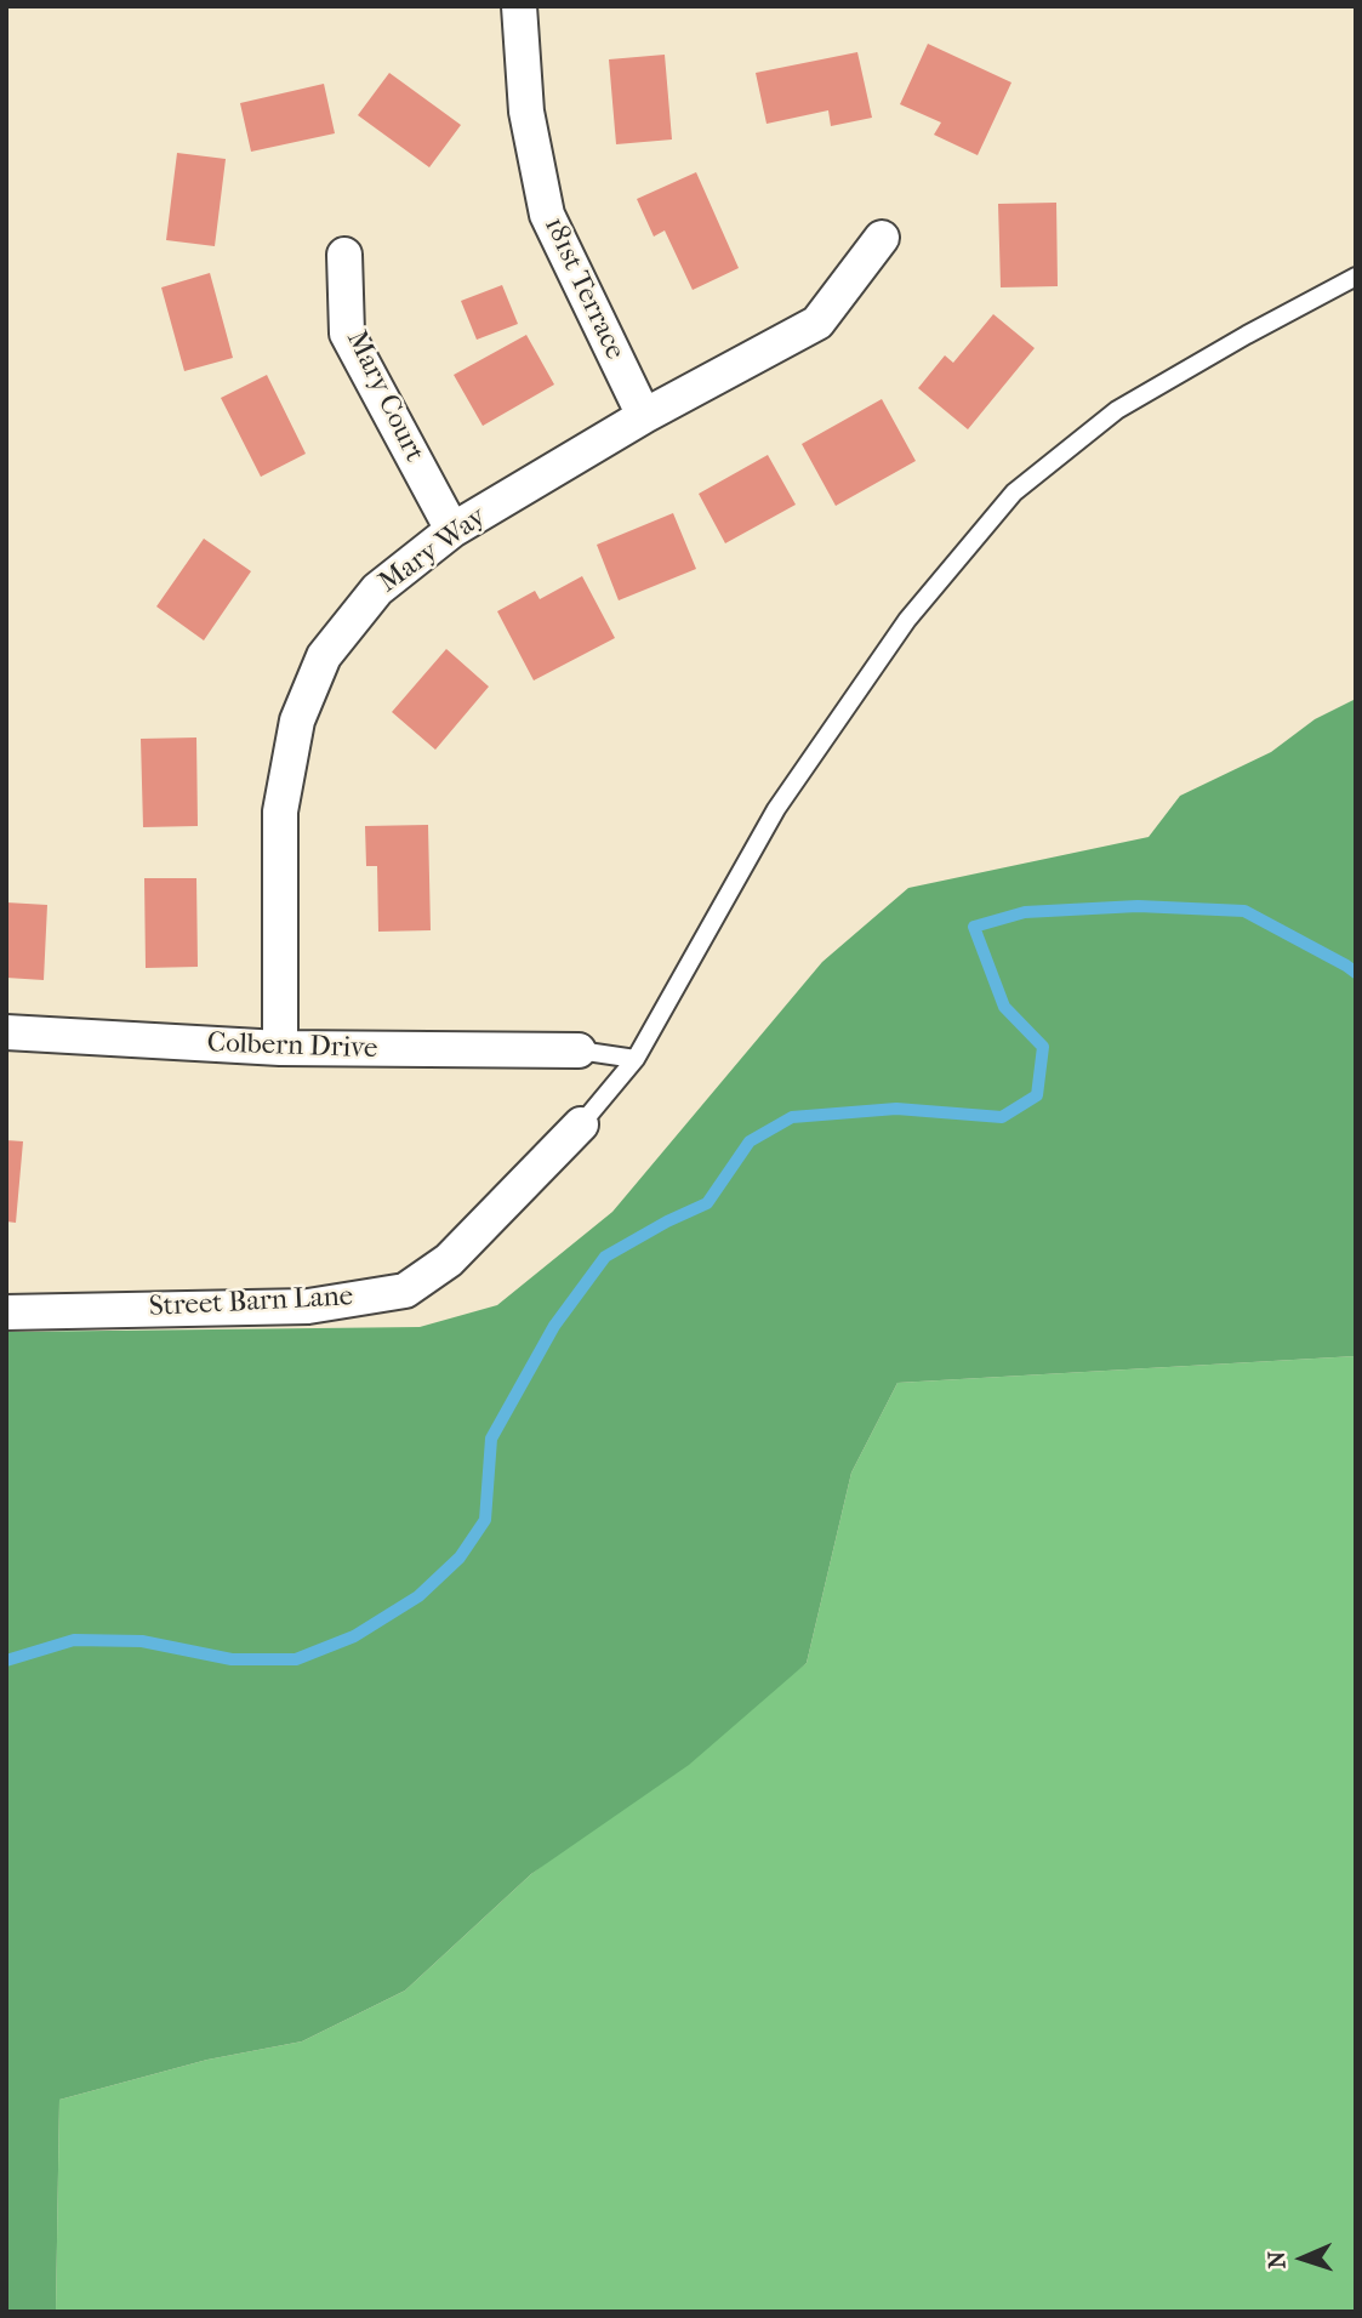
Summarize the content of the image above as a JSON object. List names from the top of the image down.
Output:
{
  "streets": {
    "street": [
      "181st Terrace",
      "Mary Court",
      "Mary Way",
      "Colbern Drive",
      "Street Barn Lane"
    ]
  },
  "crossings": [
    ["181st Terrace", "Mary Way"],
    ["Mary Court", "Mary Way"],
    ["Mary Way", "Colbern Drive"]
  ],
  "north": "left"
}
